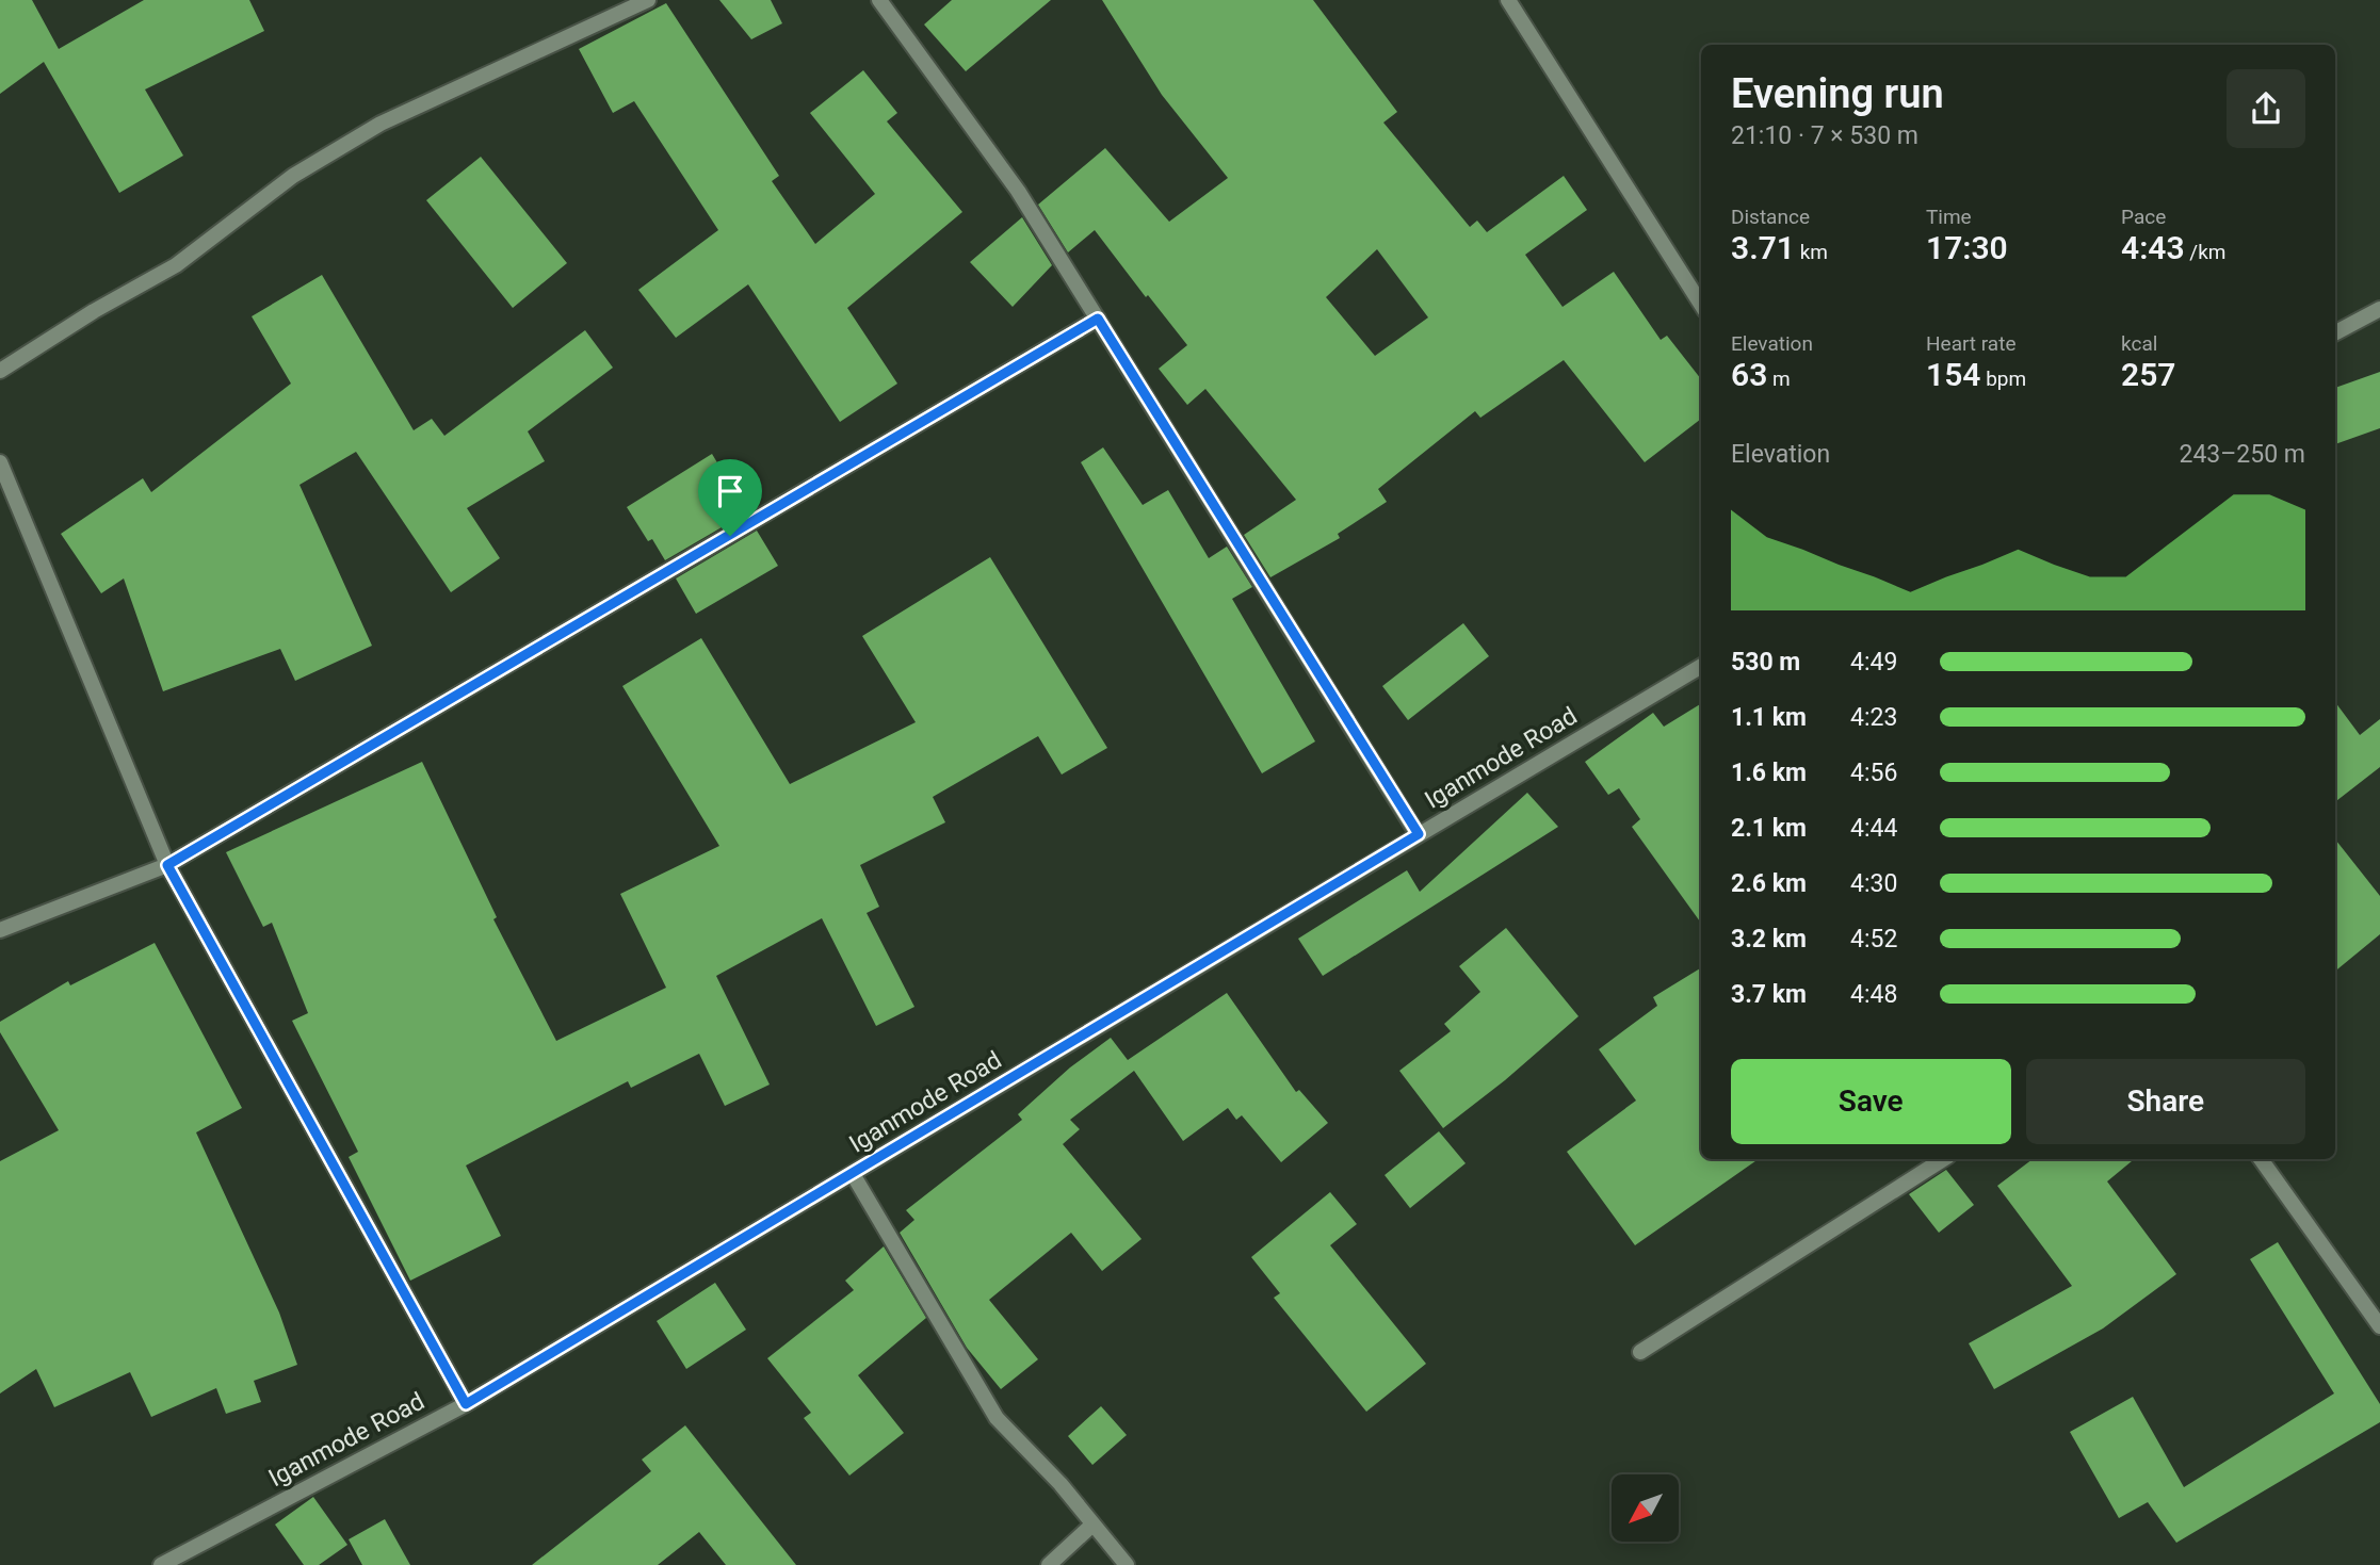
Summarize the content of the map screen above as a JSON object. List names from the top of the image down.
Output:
{
  "streets": {
    "street": ["Iganmode Road"]
  },
  "north": "bottom left",
  "page": {
    "heading": ["Evening run", "21:10 · 7 × 530 m"],
    "stats": [
      ["Distance", "3.71 km"],
      ["Time", "17:30"],
      ["Pace", "4:43 /km"],
      ["Elevation", "63 m"],
      ["Heart rate", "154 bpm"],
      ["kcal", "257"]
    ],
    "chart": ["Elevation", "243–250 m"],
    "list": [
      {
        "name": "530 m",
        "note": "4:49"
      },
      {
        "name": "1.1 km",
        "note": "4:23"
      },
      {
        "name": "1.6 km",
        "note": "4:56"
      },
      {
        "name": "2.1 km",
        "note": "4:44"
      },
      {
        "name": "2.6 km",
        "note": "4:30"
      },
      {
        "name": "3.2 km",
        "note": "4:52"
      },
      {
        "name": "3.7 km",
        "note": "4:48"
      }
    ],
    "buttons": ["Save", "Share"]
  }
}
